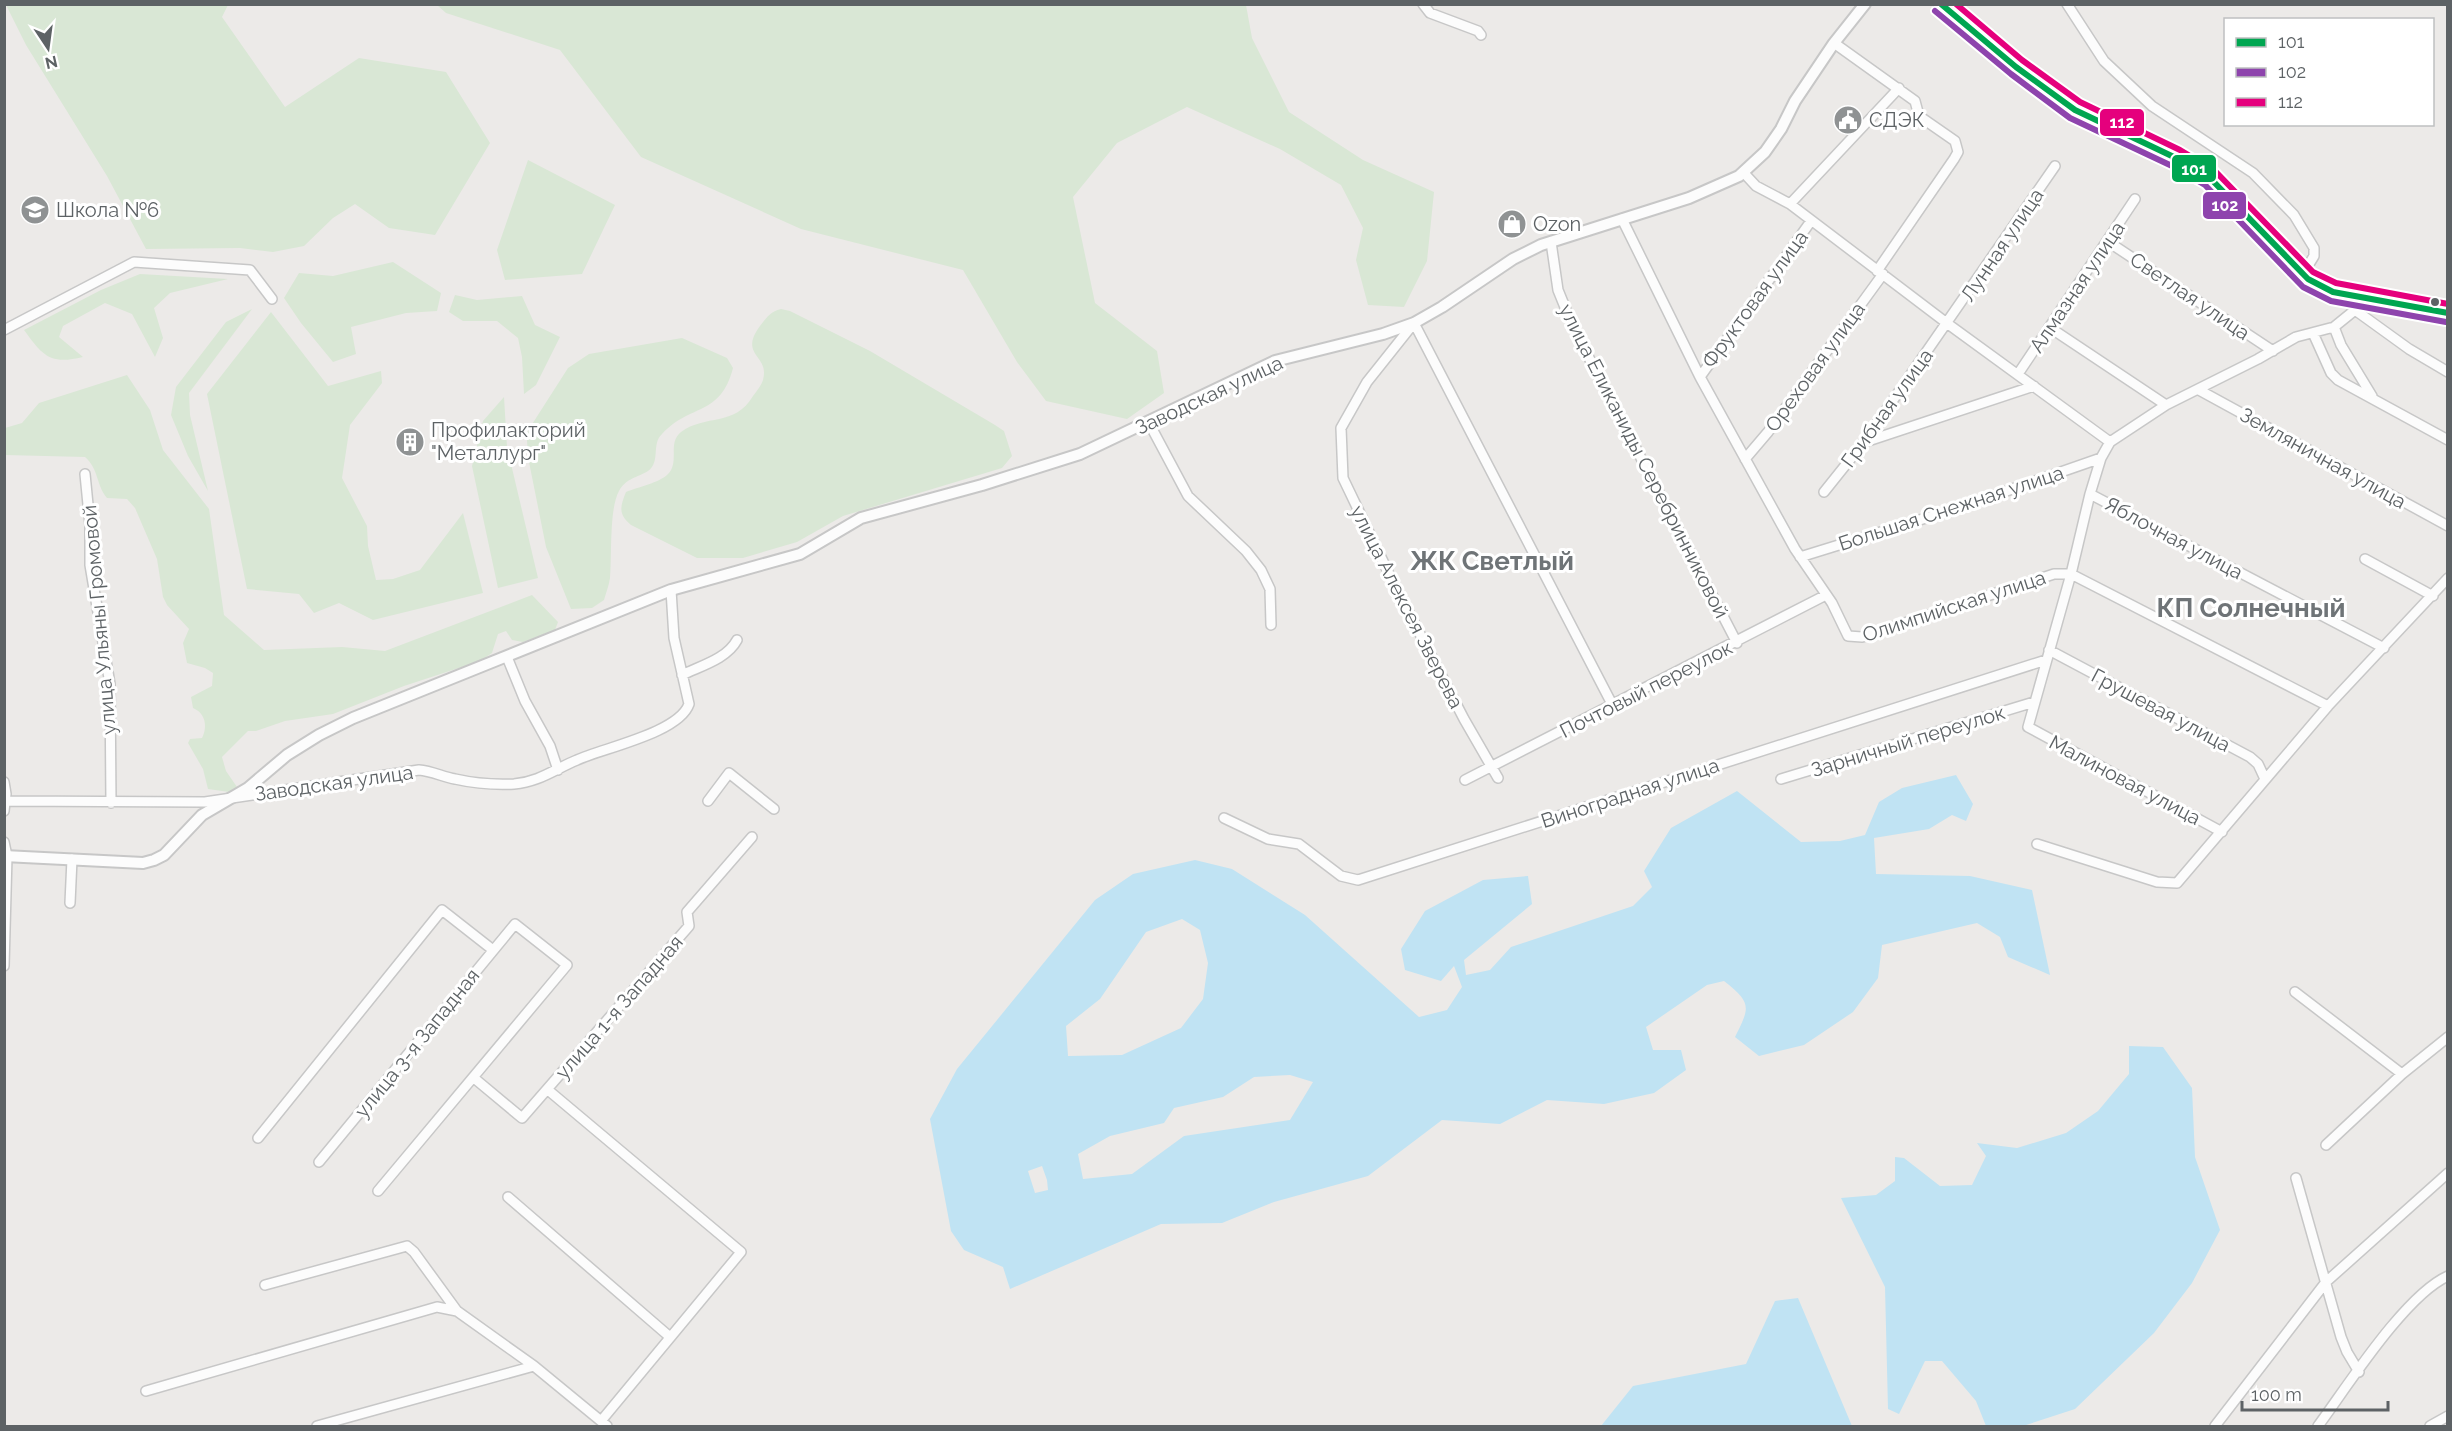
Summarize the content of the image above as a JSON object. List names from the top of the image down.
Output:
{
  "streets": {
    "street": [
      "Лунная улица",
      "Алмазная улица",
      "Светлая улица",
      "Фруктовая улица",
      "Ореховая улица",
      "Заводская улица",
      "Грибная улица",
      "Земляничная улица",
      "улица Еликаниды Серебринниковой",
      "Большая Снежная улица",
      "Яблочная улица",
      "Олимпийская улица",
      "улица Алексея Зверева",
      "улица Ульяны Громовой",
      "Почтовый переулок",
      "Грушевая улица",
      "Зарничный переулок",
      "Малиновая улица",
      "Виноградная улица",
      "улица 1-я Западная",
      "улица 3-я Западная"
    ]
  },
  "crossings": [
    ["Лунная улица", "Грибная улица"],
    ["Алмазная улица", "Светлая улица"],
    ["Заводская улица", "улица Еликаниды Серебринниковой"],
    ["Заводская улица", "улица Алексея Зверева"],
    ["улица Еликаниды Серебринниковой", "Почтовый переулок"],
    ["Олимпийская улица", "Почтовый переулок"],
    ["улица Алексея Зверева", "Почтовый переулок"],
    ["Зарничный переулок", "Малиновая улица"],
    ["улица 1-я Западная", "улица 3-я Западная"]
  ],
  "districts": ["ЖК Светлый", "КП Солнечный"],
  "places": {
    "public building": ["СДЭК"],
    "school or university": ["Школа №6"],
    "shop": ["Ozon"],
    "building": ["Профилакторий \"Металлург\""]
  },
  "lines": ["transit line 101", "transit line 112", "transit line 102"],
  "legend": ["101", "102", "112"],
  "scale_bar": "100 m",
  "north": "bottom"
}
